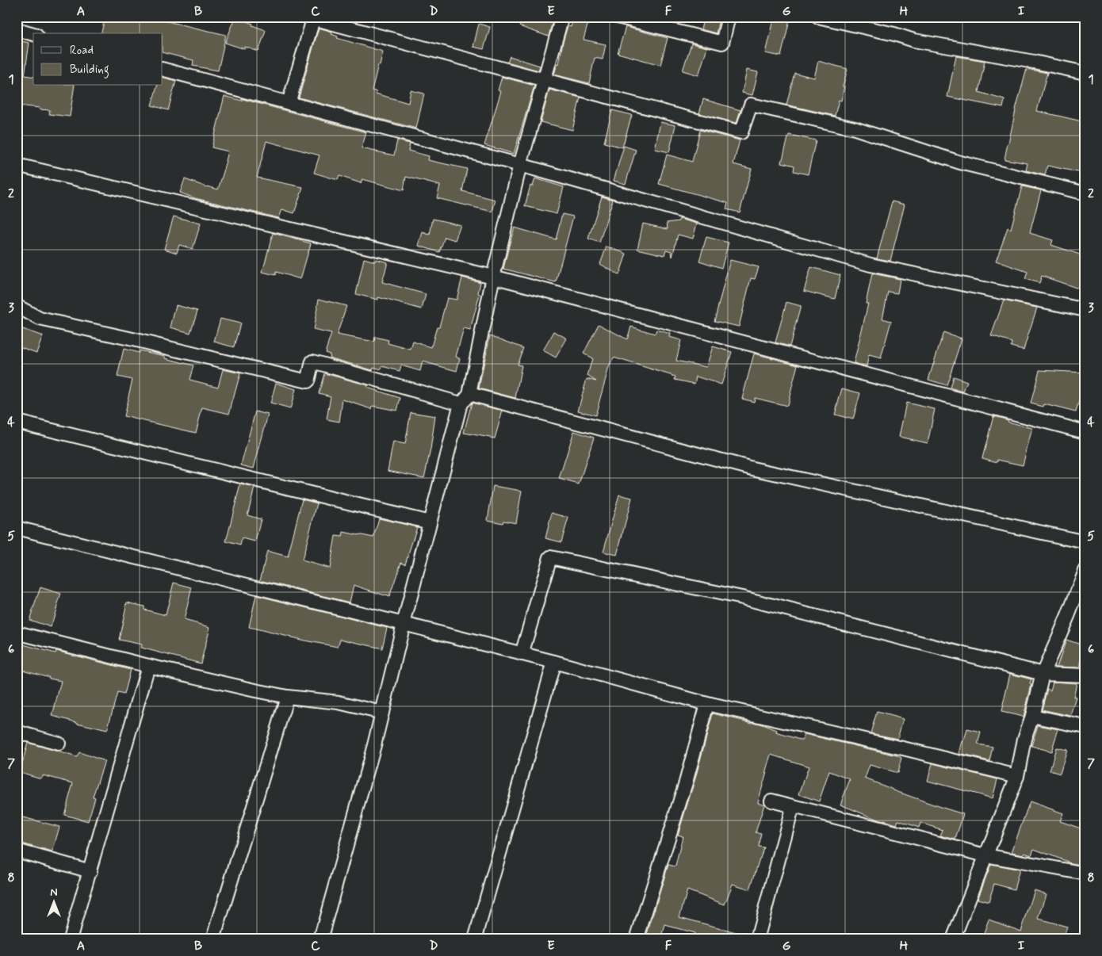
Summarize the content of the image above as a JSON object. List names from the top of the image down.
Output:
{
  "legend": ["Road", "Building"],
  "north": "top",
  "grid": {
    "columns": [
      "A",
      "B",
      "C",
      "D",
      "E",
      "F",
      "G",
      "H",
      "I"
    ],
    "rows": [
      "1",
      "2",
      "3",
      "4",
      "5",
      "6",
      "7",
      "8"
    ]
  }
}
